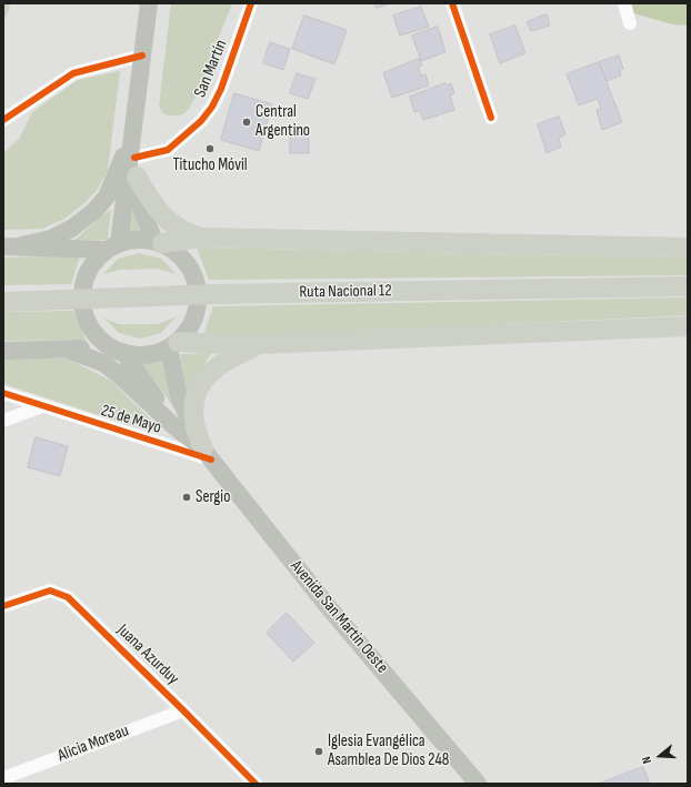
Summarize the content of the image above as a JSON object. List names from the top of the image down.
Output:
{
  "streets": {
    "highway": ["Ruta Nacional 12"],
    "main road": ["Avenida San Martín Oeste"],
    "street": [
      "San Martín",
      "25 de Mayo",
      "Juana Azurduy",
      "Alicia Moreau"
    ]
  },
  "crossings": [
    ["25 de Mayo", "Avenida San Martín Oeste"],
    ["Juana Azurduy", "Alicia Moreau"]
  ],
  "places": [
    "Central Argentino",
    "Titucho Móvil",
    "Sergio",
    "Iglesia Evangélica Asamblea De Dios 248"
  ],
  "north": "left"
}
